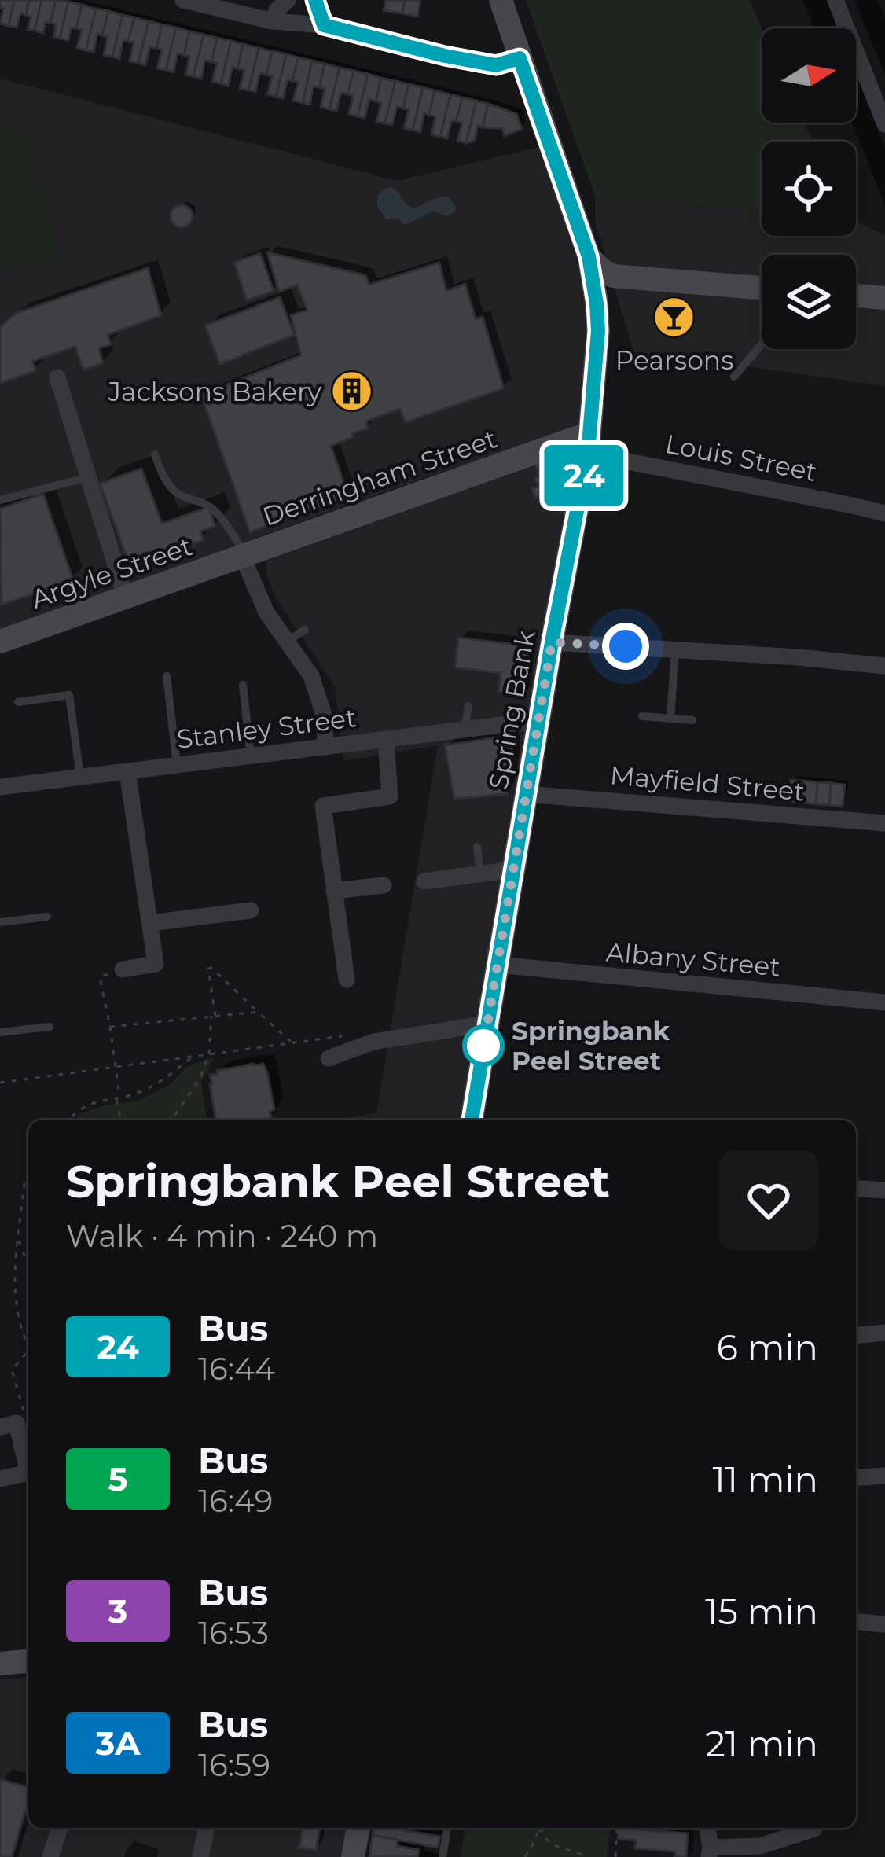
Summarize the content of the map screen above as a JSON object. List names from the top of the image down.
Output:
{
  "streets": {
    "street": [
      "Louis Street",
      "Derringham Street",
      "Argyle Street",
      "Spring Bank",
      "Stanley Street",
      "Mayfield Street",
      "Albany Street"
    ]
  },
  "crossings": [
    ["Louis Street", "Derringham Street"],
    ["Louis Street", "Spring Bank"],
    ["Derringham Street", "Argyle Street"],
    ["Derringham Street", "Spring Bank"],
    ["Spring Bank", "Stanley Street"],
    ["Spring Bank", "Mayfield Street"],
    ["Spring Bank", "Albany Street"]
  ],
  "places": {
    "bar": ["Pearsons"],
    "building": ["Jacksons Bakery"],
    "other": ["Springbank Peel Street"]
  },
  "lines": ["bus line 24"],
  "north": "right",
  "page": {
    "on_map": "24",
    "heading": ["Springbank Peel Street", "Walk · 4 min · 240 m"],
    "list": [
      {
        "mark": "24",
        "name": "Bus",
        "note": "16:44",
        "value": "6 min"
      },
      {
        "mark": "5",
        "name": "Bus",
        "note": "16:49",
        "value": "11 min"
      },
      {
        "mark": "3",
        "name": "Bus",
        "note": "16:53",
        "value": "15 min"
      },
      {
        "mark": "3A",
        "name": "Bus",
        "note": "16:59",
        "value": "21 min"
      }
    ]
  }
}
